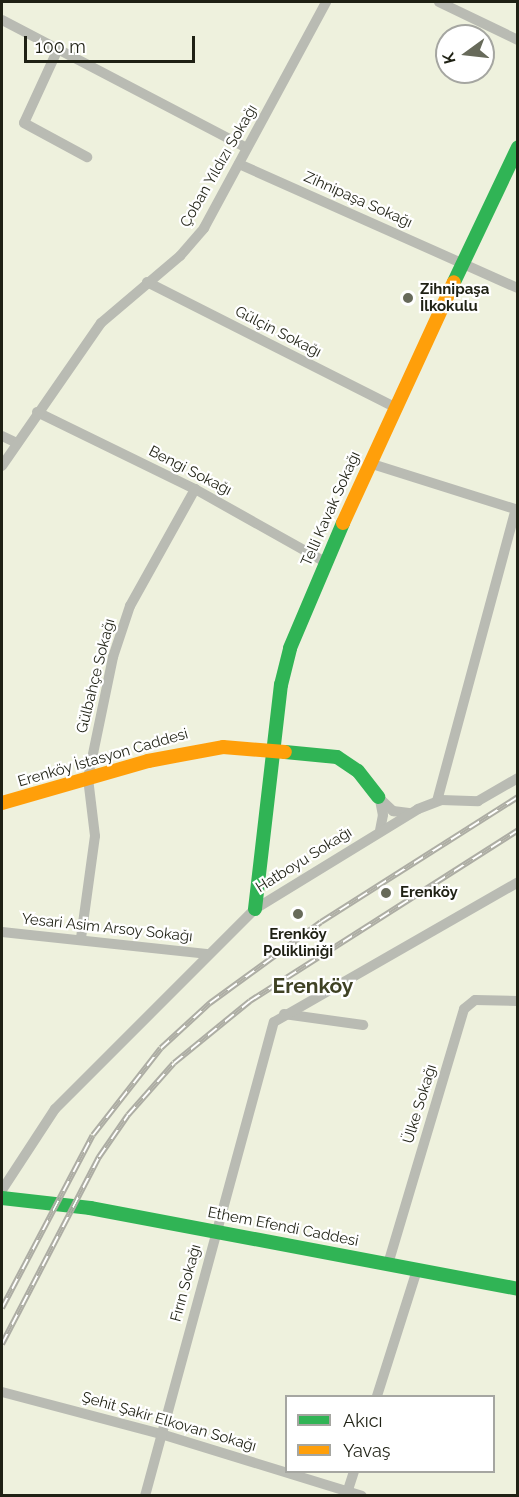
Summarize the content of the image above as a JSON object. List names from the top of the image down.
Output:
{
  "streets": {
    "street": [
      "Çoban Yıldızı Sokağı",
      "Zihnipaşa Sokağı",
      "Gülçin Sokağı",
      "Bengi Sokağı",
      "Telli Kavak Sokağı",
      "Gülbahçe Sokağı",
      "Erenköy İstasyon Caddesi",
      "Hatboyu Sokağı",
      "Yesari Asim Arsoy Sokağı",
      "Ülke Sokağı",
      "Ethem Efendi Caddesi",
      "Fırın Sokağı",
      "Şehit Şakir Elkovan Sokağı"
    ]
  },
  "crossings": [
    ["Çoban Yıldızı Sokağı", "Zihnipaşa Sokağı"],
    ["Çoban Yıldızı Sokağı", "Gülçin Sokağı"],
    ["Çoban Yıldızı Sokağı", "Bengi Sokağı"],
    ["Zihnipaşa Sokağı", "Telli Kavak Sokağı"],
    ["Gülçin Sokağı", "Telli Kavak Sokağı"],
    ["Bengi Sokağı", "Telli Kavak Sokağı"],
    ["Bengi Sokağı", "Gülbahçe Sokağı"],
    ["Telli Kavak Sokağı", "Erenköy İstasyon Caddesi"],
    ["Telli Kavak Sokağı", "Hatboyu Sokağı"],
    ["Gülbahçe Sokağı", "Erenköy İstasyon Caddesi"],
    ["Gülbahçe Sokağı", "Yesari Asim Arsoy Sokağı"],
    ["Hatboyu Sokağı", "Yesari Asim Arsoy Sokağı"],
    ["Ülke Sokağı", "Ethem Efendi Caddesi"],
    ["Ethem Efendi Caddesi", "Fırın Sokağı"],
    ["Fırın Sokağı", "Şehit Şakir Elkovan Sokağı"]
  ],
  "districts": ["Erenköy"],
  "places": ["Zihnipaşa İlkokulu", "Erenköy", "Erenköy Polikliniği"],
  "legend": ["Akıcı", "Yavaş"],
  "scale_bar": "100 m",
  "north": "left"
}
